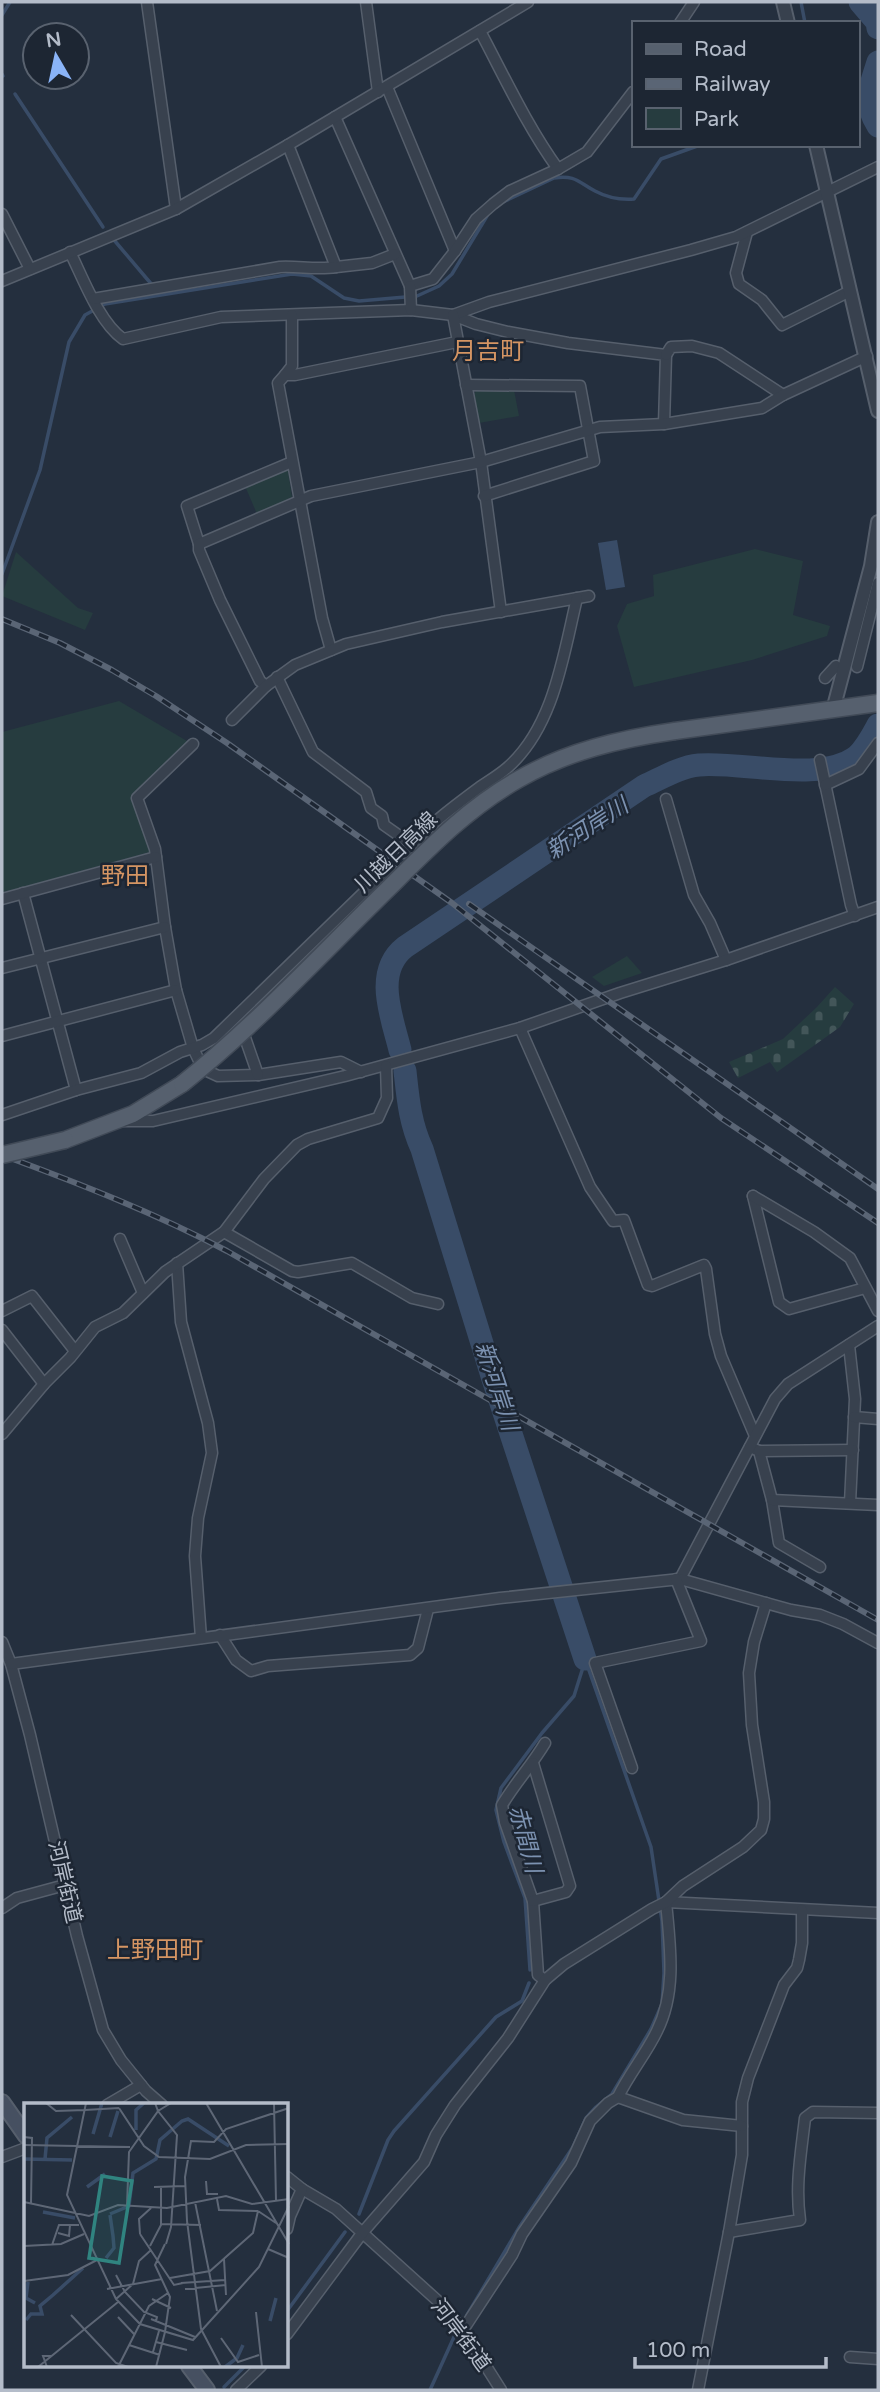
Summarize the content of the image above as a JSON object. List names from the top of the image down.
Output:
{
  "streets": {
    "main road": ["川越日高線"],
    "street": ["河岸街道"]
  },
  "districts": ["月吉町", "野田", "上野田町"],
  "water": ["新河岸川", "赤間川"],
  "legend": ["Road", "Railway", "Park"],
  "scale_bar": "100 m",
  "north": "top"
}
